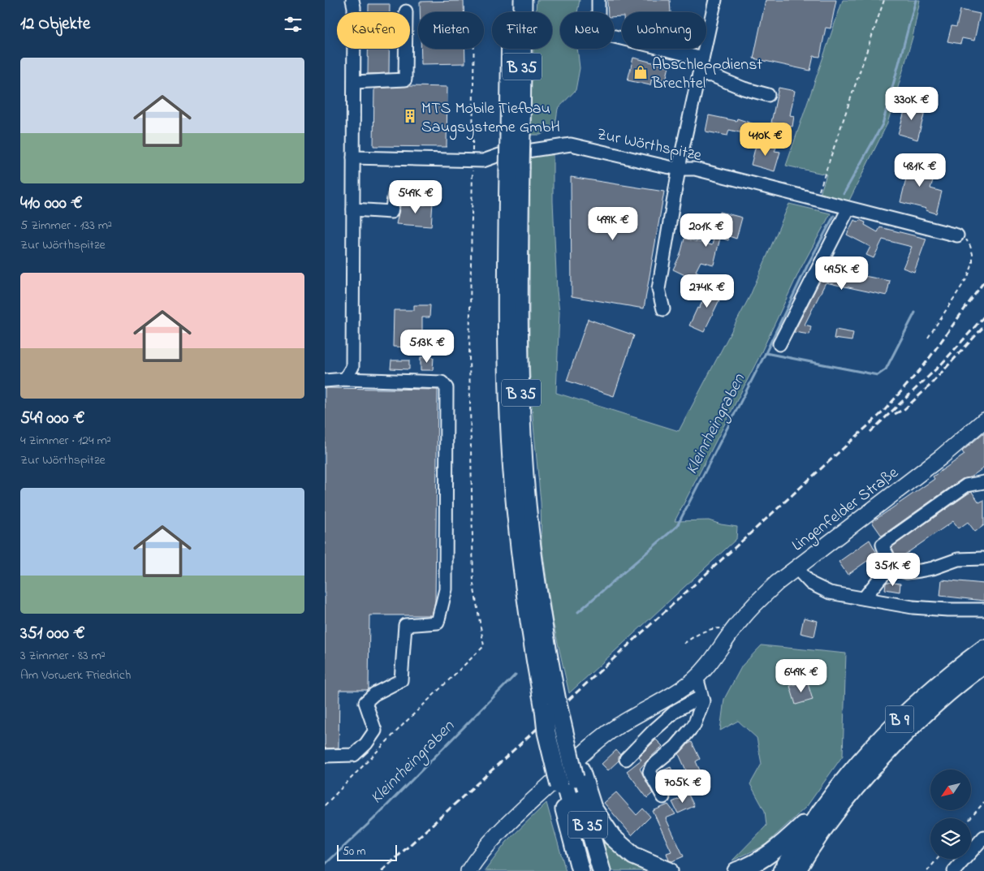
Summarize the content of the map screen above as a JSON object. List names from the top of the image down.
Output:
{
  "streets": {
    "highway": ["B 35", "B 9"],
    "main road": ["Lingenfelder Straße"],
    "street": ["Zur Wörthspitze"]
  },
  "water": ["Kleinrheingraben"],
  "places": {
    "shop": ["Abschleppdienst Brechtel"],
    "building": ["MTS Mobile Tiefbau Saugsysteme GmbH"]
  },
  "scale_bar": "50 m",
  "north": "bottom left",
  "page": {
    "heading": "12 Objekte",
    "chip": [
      "Kaufen",
      "Mieten",
      "Filter",
      "Neu",
      "Wohnung"
    ],
    "list": [
      {
        "name": "410 000 €",
        "note": "5 Zimmer · 133 m² · Zur Wörthspitze"
      },
      {
        "name": "549 000 €",
        "note": "4 Zimmer · 124 m² · Zur Wörthspitze"
      },
      {
        "name": "351 000 €",
        "note": "3 Zimmer · 83 m² · Am Vorwerk Friedrich"
      }
    ],
    "price": [
      "330K €",
      "410K €",
      "481K €",
      "549K €",
      "499K €",
      "201K €",
      "495K €",
      "274K €",
      "513K €",
      "351K €",
      "649K €",
      "705K €"
    ],
    "scale": "50 m"
  }
}
